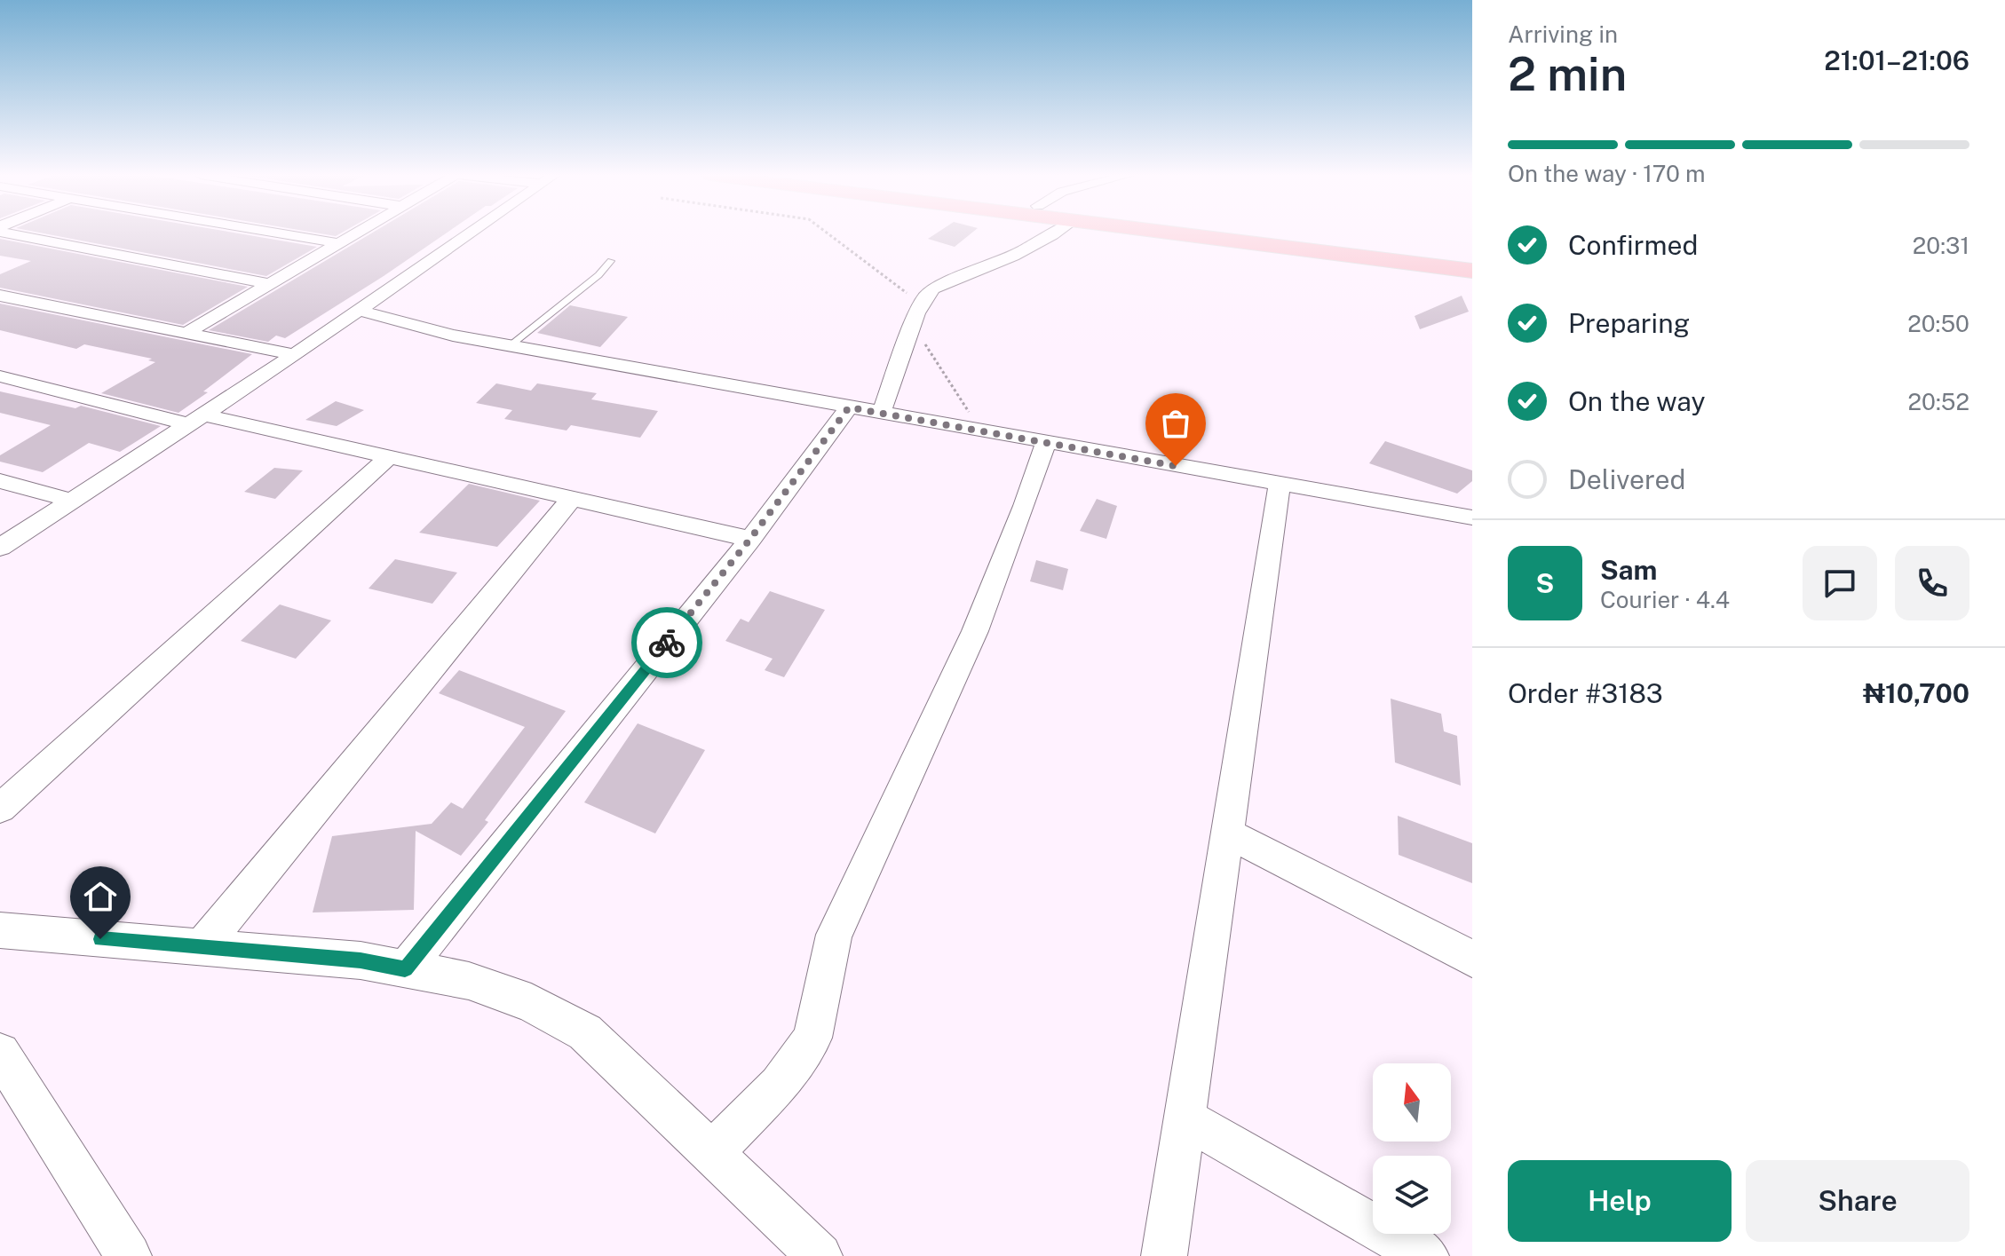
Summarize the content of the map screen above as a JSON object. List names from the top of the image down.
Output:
{
  "north": "top",
  "page": {
    "heading": ["2 min", "Arriving in", "21:01–21:06"],
    "panel": [
      "Sam",
      "Courier · 4.4",
      "Order #3183",
      "₦10,700"
    ],
    "bar": "On the way · 170 m",
    "list": [
      ["Confirmed", "20:31"],
      ["Preparing", "20:50"],
      ["On the way", "20:52"],
      "Delivered"
    ],
    "round": "S",
    "buttons": ["Help", "Share"]
  }
}
